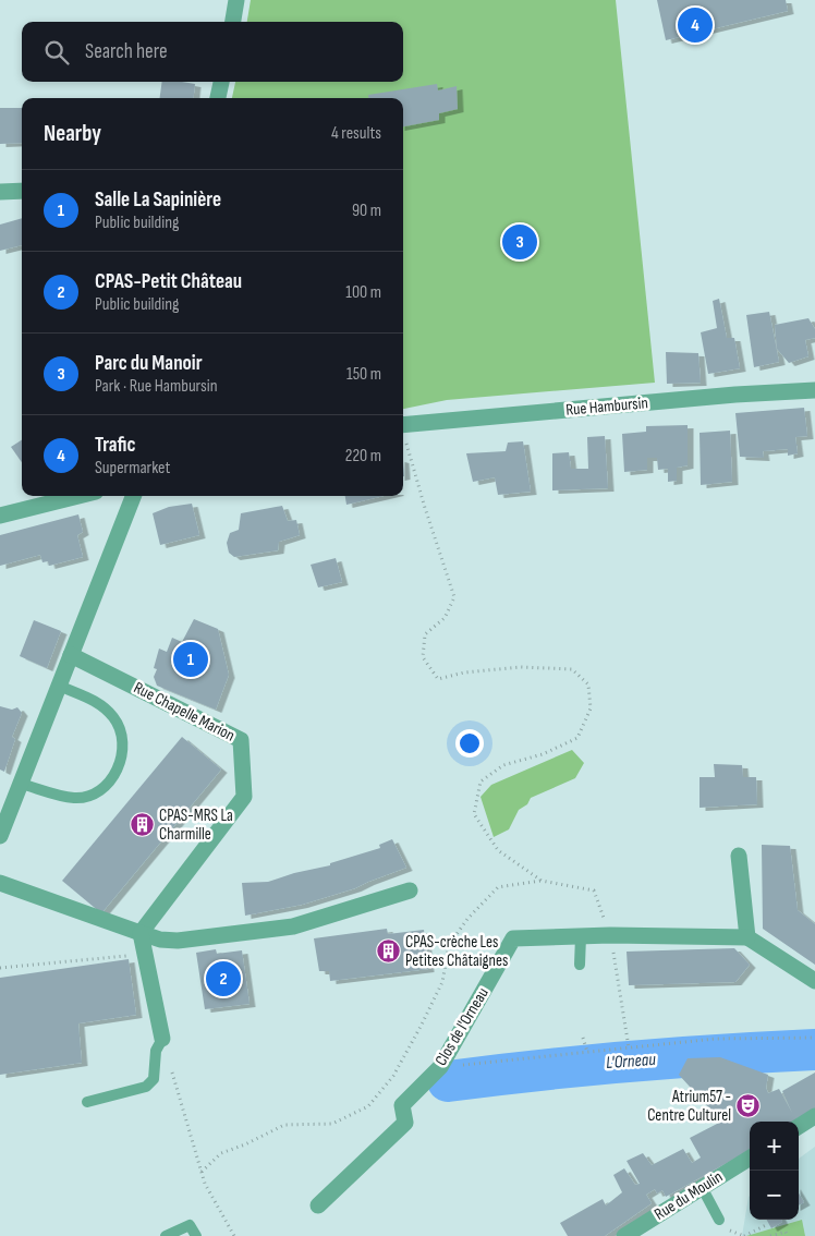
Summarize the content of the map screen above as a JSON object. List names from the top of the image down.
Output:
{
  "streets": {
    "street": [
      "Rue Hambursin",
      "Rue Chapelle Marion",
      "Clos de l'Orneau",
      "Rue du Moulin"
    ]
  },
  "water": ["L'Orneau"],
  "places": {
    "building": ["CPAS-MRS La Charmille", "CPAS-crèche Les Petites Châtaignes"],
    "theatre": ["Atrium57 - Centre Culturel"]
  },
  "page": {
    "pins": [
      "4",
      "3",
      "1",
      "2"
    ],
    "search": "Search here",
    "heading": ["Nearby", "4 results"],
    "list": [
      {
        "mark": "1",
        "name": "Salle La Sapinière",
        "note": "Public building",
        "value": "90 m"
      },
      {
        "mark": "2",
        "name": "CPAS-Petit Château",
        "note": "Public building",
        "value": "100 m"
      },
      {
        "mark": "3",
        "name": "Parc du Manoir",
        "note": "Park · Rue Hambursin",
        "value": "150 m"
      },
      {
        "mark": "4",
        "name": "Trafic",
        "note": "Supermarket",
        "value": "220 m"
      }
    ],
    "map_buttons": ["+", "−"]
  }
}
